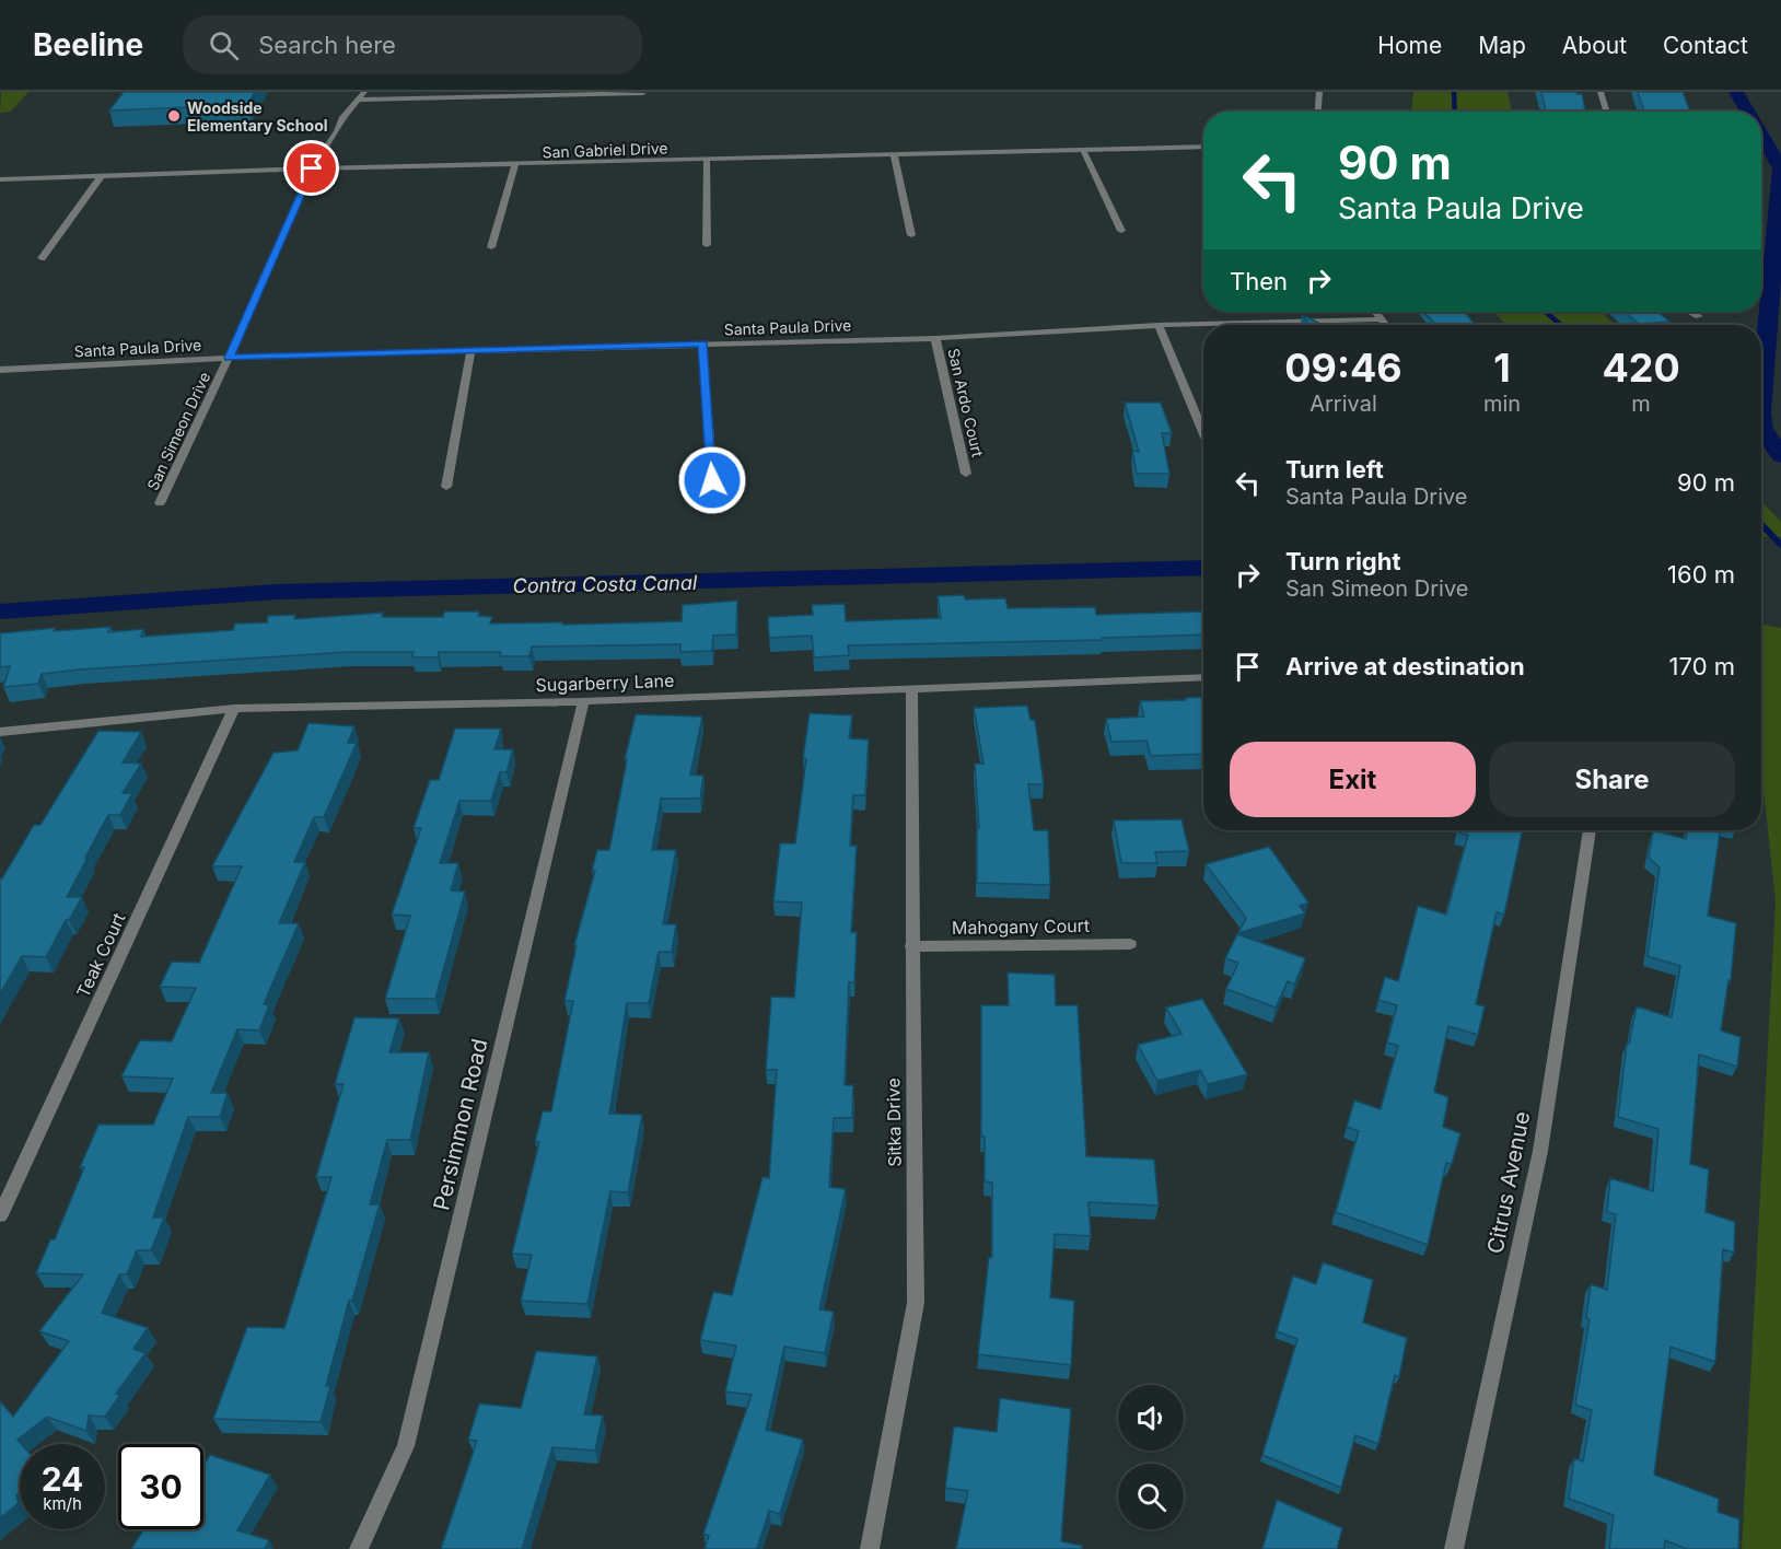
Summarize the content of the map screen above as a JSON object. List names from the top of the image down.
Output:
{
  "streets": {
    "street": [
      "San Gabriel Drive",
      "Santa Paula Drive",
      "San Ardo Court",
      "San Simeon Drive",
      "Sugarberry Lane",
      "Mahogany Court",
      "Teak Court",
      "Sitka Drive",
      "Persimmon Road",
      "Citrus Avenue"
    ]
  },
  "crossings": [
    ["San Gabriel Drive", "San Simeon Drive"],
    ["Santa Paula Drive", "San Ardo Court"],
    ["Santa Paula Drive", "San Simeon Drive"],
    ["Sugarberry Lane", "Teak Court"],
    ["Sugarberry Lane", "Sitka Drive"],
    ["Sugarberry Lane", "Persimmon Road"],
    ["Mahogany Court", "Sitka Drive"]
  ],
  "water": ["Contra Costa Canal"],
  "places": ["Woodside Elementary School"],
  "page": {
    "header": "Beeline",
    "search": "Search here",
    "nav": [
      "Home",
      "Map",
      "About",
      "Contact"
    ],
    "turn": ["90 m", "Santa Paula Drive"],
    "then": "Then",
    "eta": [
      "09:46",
      "Arrival",
      "1",
      "min",
      "420",
      "m"
    ],
    "list": [
      {
        "name": "Turn left",
        "note": "Santa Paula Drive",
        "value": "90 m"
      },
      {
        "name": "Turn right",
        "note": "San Simeon Drive",
        "value": "160 m"
      },
      {
        "name": "Arrive at destination",
        "value": "170 m"
      }
    ],
    "buttons": ["Exit", "Share"],
    "speed": "24 km/h",
    "limit": "30"
  }
}
